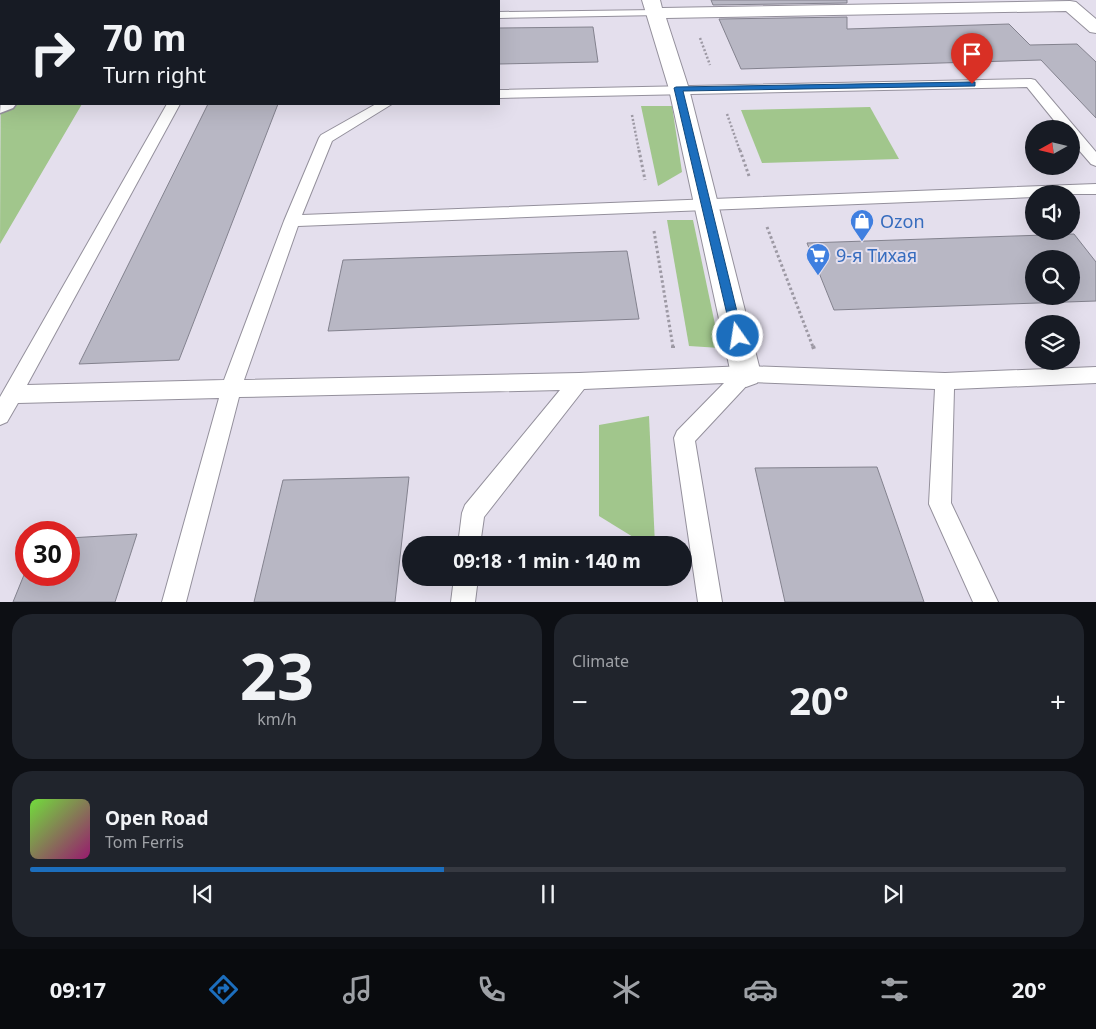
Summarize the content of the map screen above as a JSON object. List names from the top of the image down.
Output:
{
  "places": {
    "shop": ["Ozon"],
    "supermarket": ["9-я Тихая"]
  },
  "north": "left",
  "page": {
    "turn": ["70 m", "Turn right"],
    "limit": "30",
    "trip": "09:18 · 1 min · 140 m",
    "tile": [
      ["23", "km/h"],
      "Climate"
    ],
    "heat": ["−", "20°", "+"],
    "song": ["Open Road", "Tom Ferris"],
    "tabs": ["09:17", "20°"]
  }
}
